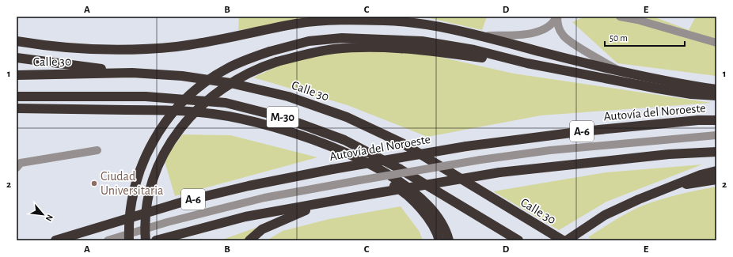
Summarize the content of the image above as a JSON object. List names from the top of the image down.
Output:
{
  "streets": {
    "highway": [
      "Calle 30",
      "Autovía del Noroeste",
      "M-30",
      "A-6"
    ]
  },
  "places": ["Ciudad Universitaria"],
  "scale_bar": "50 m",
  "north": "bottom right",
  "grid": {
    "columns": [
      "A",
      "B",
      "C",
      "D",
      "E"
    ],
    "rows": ["1", "2"]
  }
}
